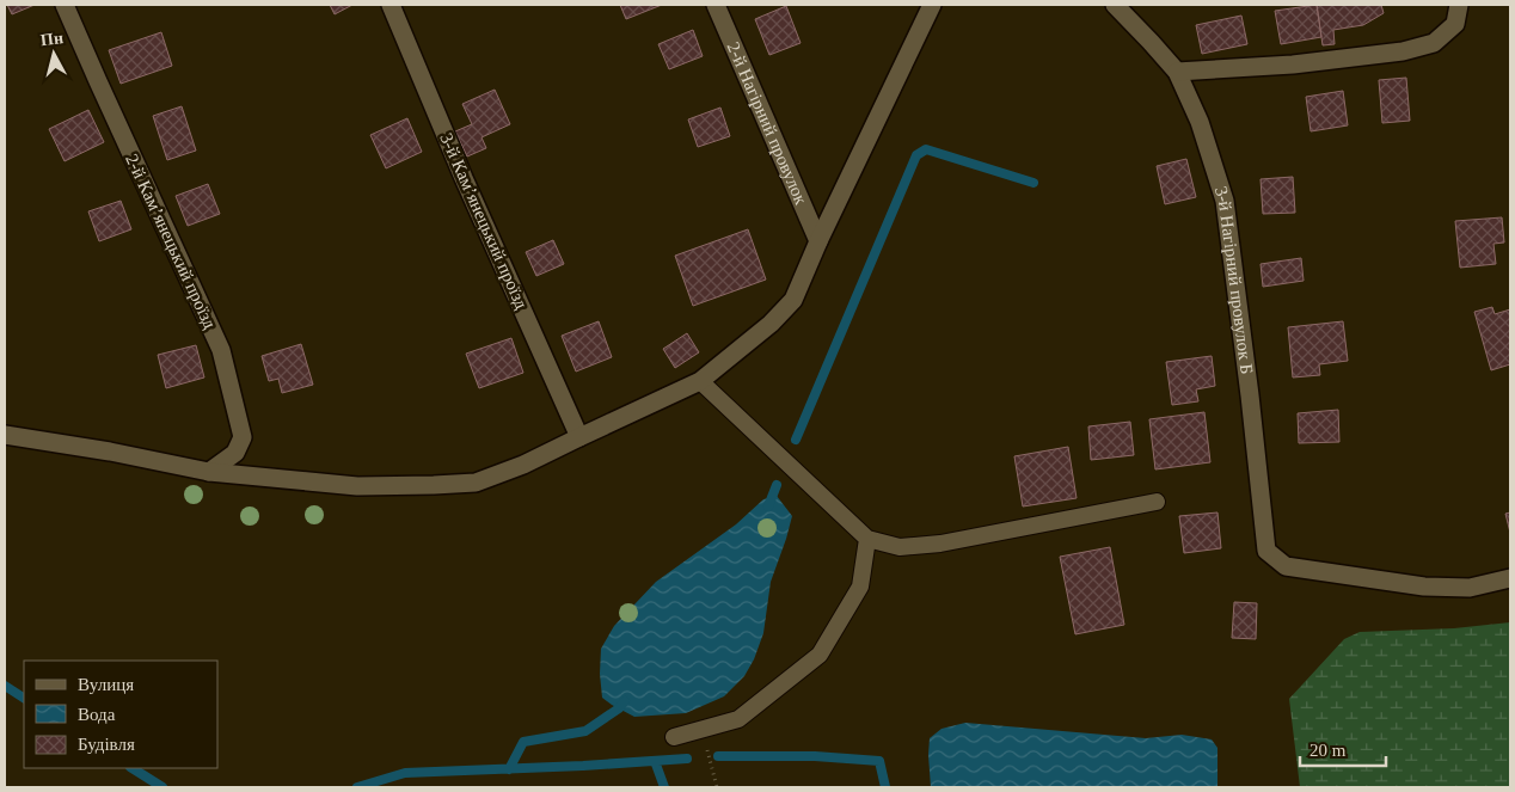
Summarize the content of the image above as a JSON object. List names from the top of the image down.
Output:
{
  "streets": {
    "street": [
      "2-й Нагірний провулок",
      "3-й Камʼянецький проїзд",
      "2-й Камʼянецький проїзд",
      "3-й Нагірний провулок Б"
    ]
  },
  "legend": ["Вулиця", "Вода", "Будівля"],
  "scale_bar": "20 m",
  "north": "top"
}
